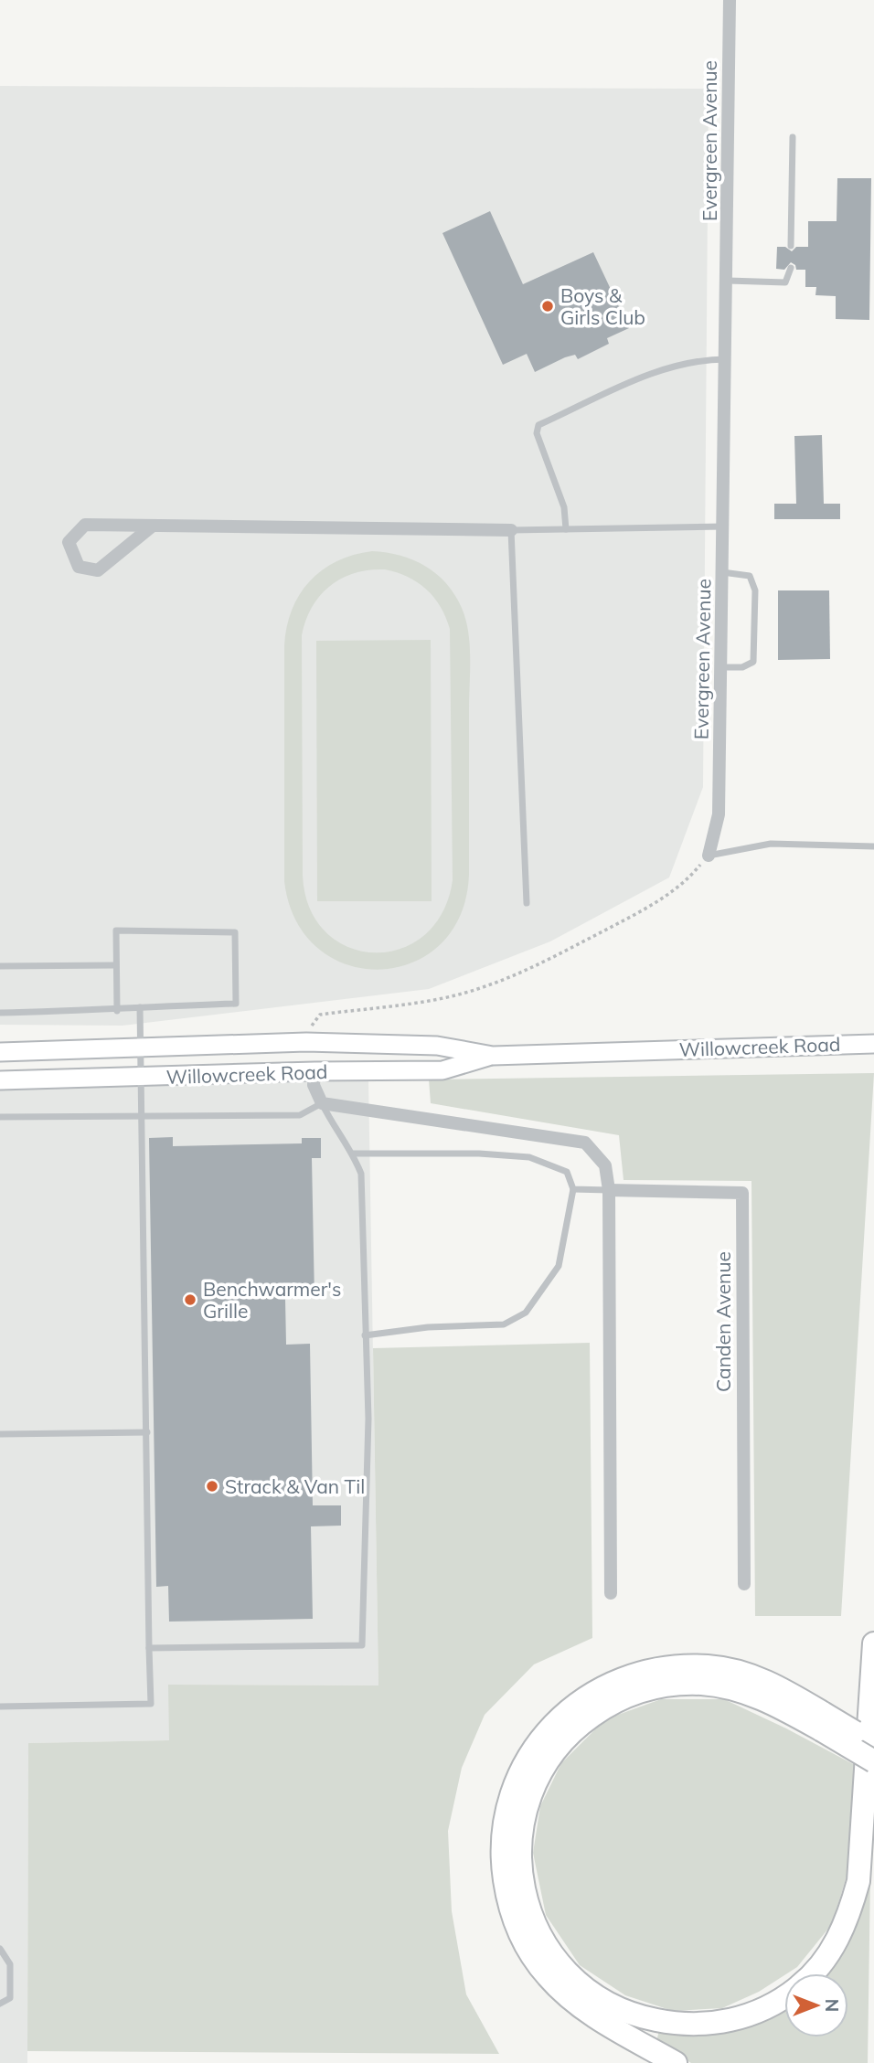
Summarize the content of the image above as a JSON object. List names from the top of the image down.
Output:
{
  "streets": {
    "main road": ["Willowcreek Road"],
    "street": ["Evergreen Avenue", "Canden Avenue"]
  },
  "places": ["Boys & Girls Club", "Benchwarmer's Grille", "Strack & Van Til"],
  "north": "right"
}
